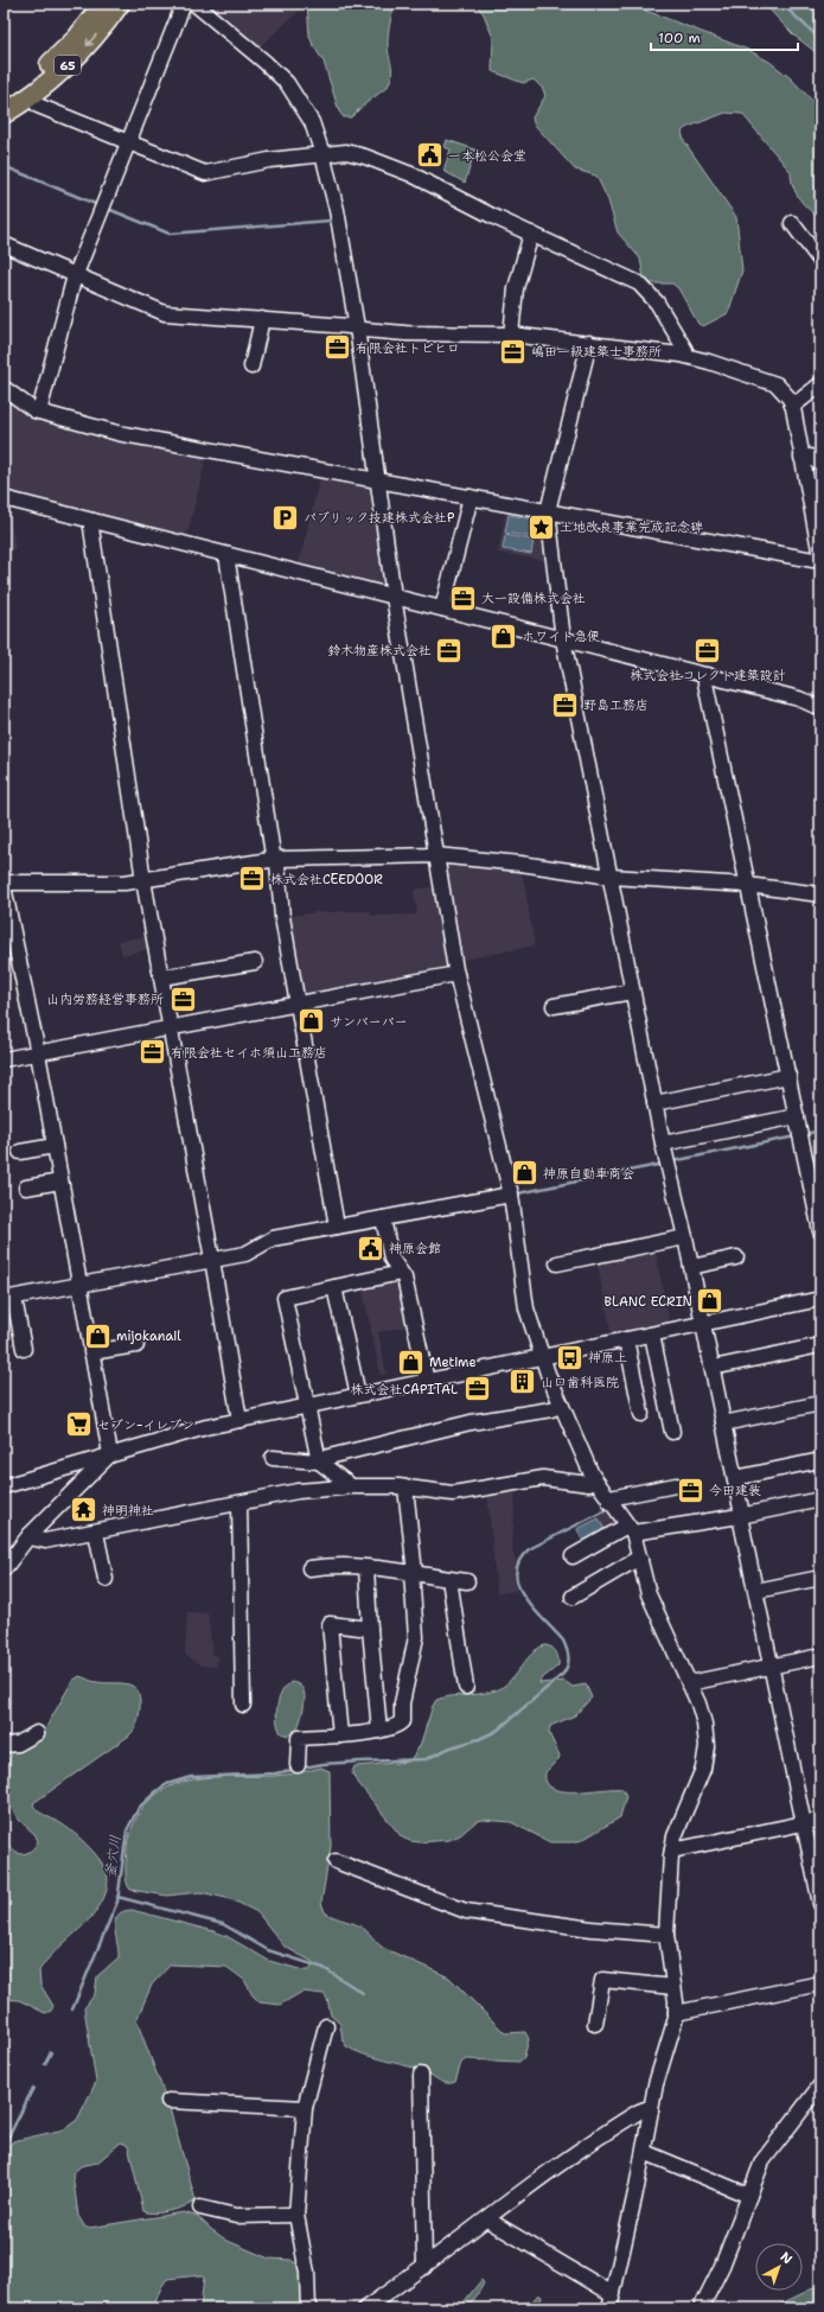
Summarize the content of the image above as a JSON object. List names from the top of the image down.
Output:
{
  "streets": {
    "main road": ["65"]
  },
  "water": ["釜穴川"],
  "places": {
    "public building": ["一本松公会堂", "神原会館"],
    "office": [
      "有限会社トビヒロ",
      "嶋田一級建築士事務所",
      "大一設備株式会社",
      "鈴木物産株式会社",
      "株式会社コレクト建築設計",
      "野島工務店",
      "株式会社CEEDOOR",
      "山内労務経営事務所",
      "有限会社セイホ須山工務店",
      "株式会社CAPITAL",
      "今田建装"
    ],
    "parking": ["パブリック技建株式会社P"],
    "place": ["土地改良事業完成記念碑"],
    "shop": [
      "ホワイト急便",
      "サンバーバー",
      "神原自動車商会",
      "BLANC ECRIN",
      "mijokanail",
      "Metime"
    ],
    "bus stop": ["神原上"],
    "building": ["山口歯科医院"],
    "supermarket": ["セブン-イレブン"],
    "temple": ["神明神社"]
  },
  "scale_bar": "100 m",
  "north": "top right"
}
